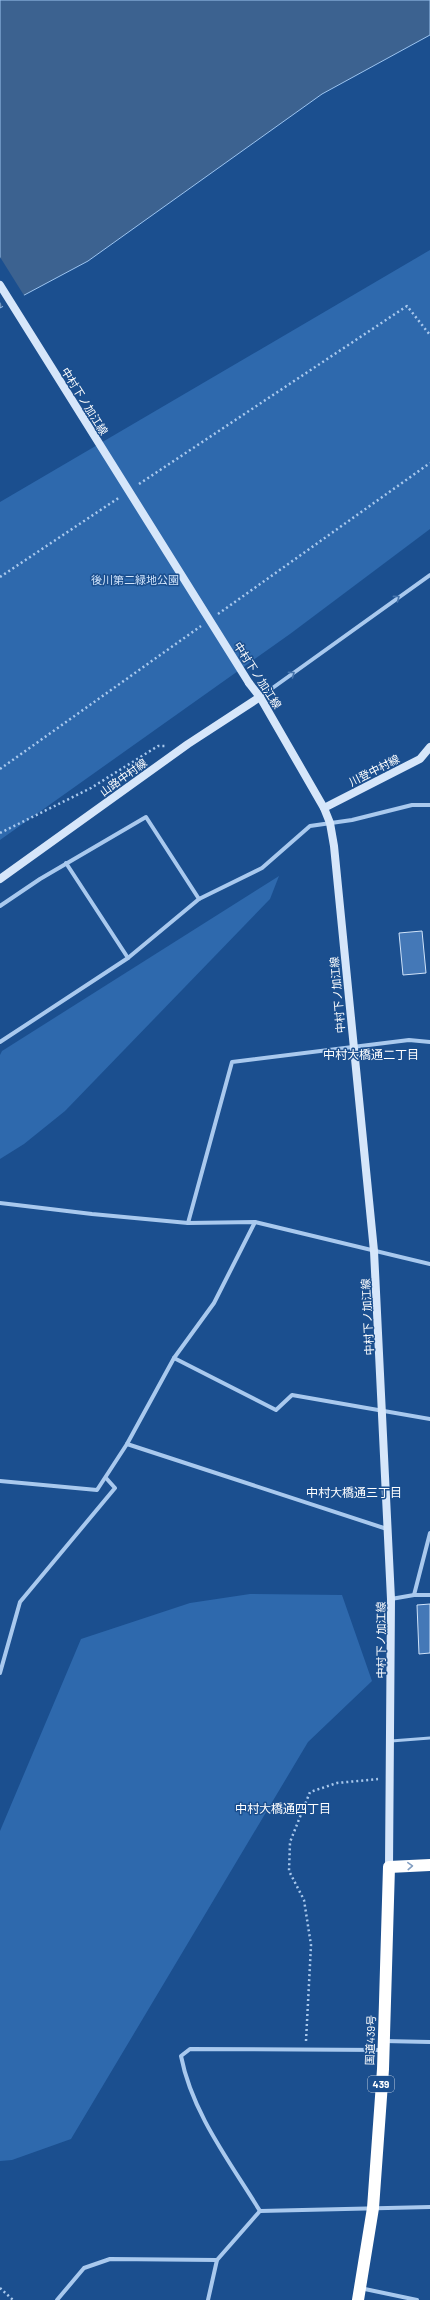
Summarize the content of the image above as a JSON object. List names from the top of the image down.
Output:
{
  "streets": {
    "highway": ["国道439号", "439"],
    "main road": ["中村下ノ加江線", "川登中村線", "山路中村線"]
  },
  "crossings": [
    ["中村下ノ加江線", "川登中村線"],
    ["中村下ノ加江線", "山路中村線"],
    ["中村下ノ加江線", "国道439号"]
  ],
  "districts": ["中村大橋通二丁目", "中村大橋通三丁目", "中村大橋通四丁目"],
  "parks": ["後川第二緑地公園"]
}
